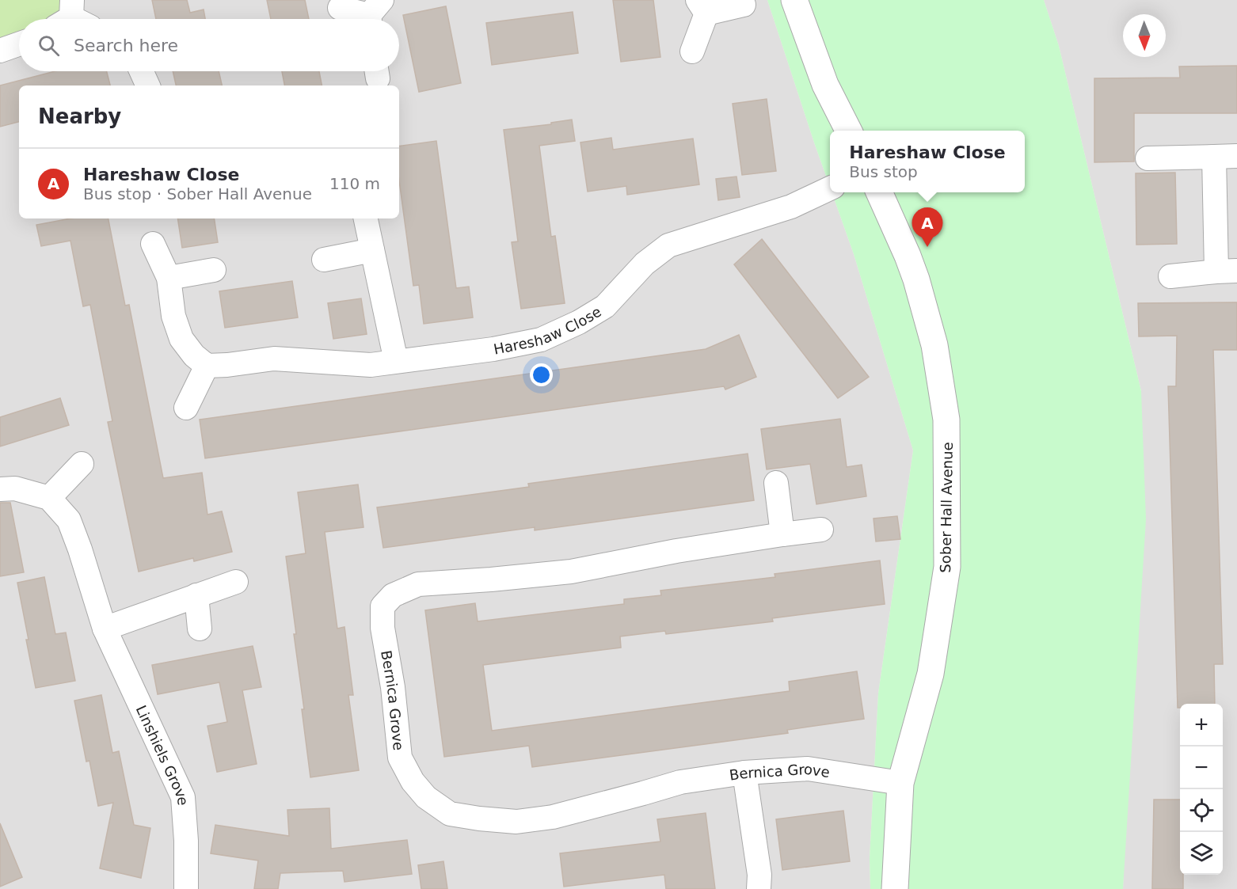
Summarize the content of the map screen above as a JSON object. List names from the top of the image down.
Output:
{
  "streets": {
    "street": [
      "Hareshaw Close",
      "Sober Hall Avenue",
      "Bernica Grove",
      "Linshiels Grove"
    ]
  },
  "crossings": [
    ["Sober Hall Avenue", "Bernica Grove"]
  ],
  "north": "bottom",
  "page": {
    "search": "Search here",
    "heading": "Nearby",
    "popup": ["Hareshaw Close", "Bus stop"],
    "list": [
      {
        "mark": "A",
        "name": "Hareshaw Close",
        "note": "Bus stop · Sober Hall Avenue",
        "value": "110 m"
      }
    ],
    "pins": "A",
    "map_buttons": ["+", "−"]
  }
}
